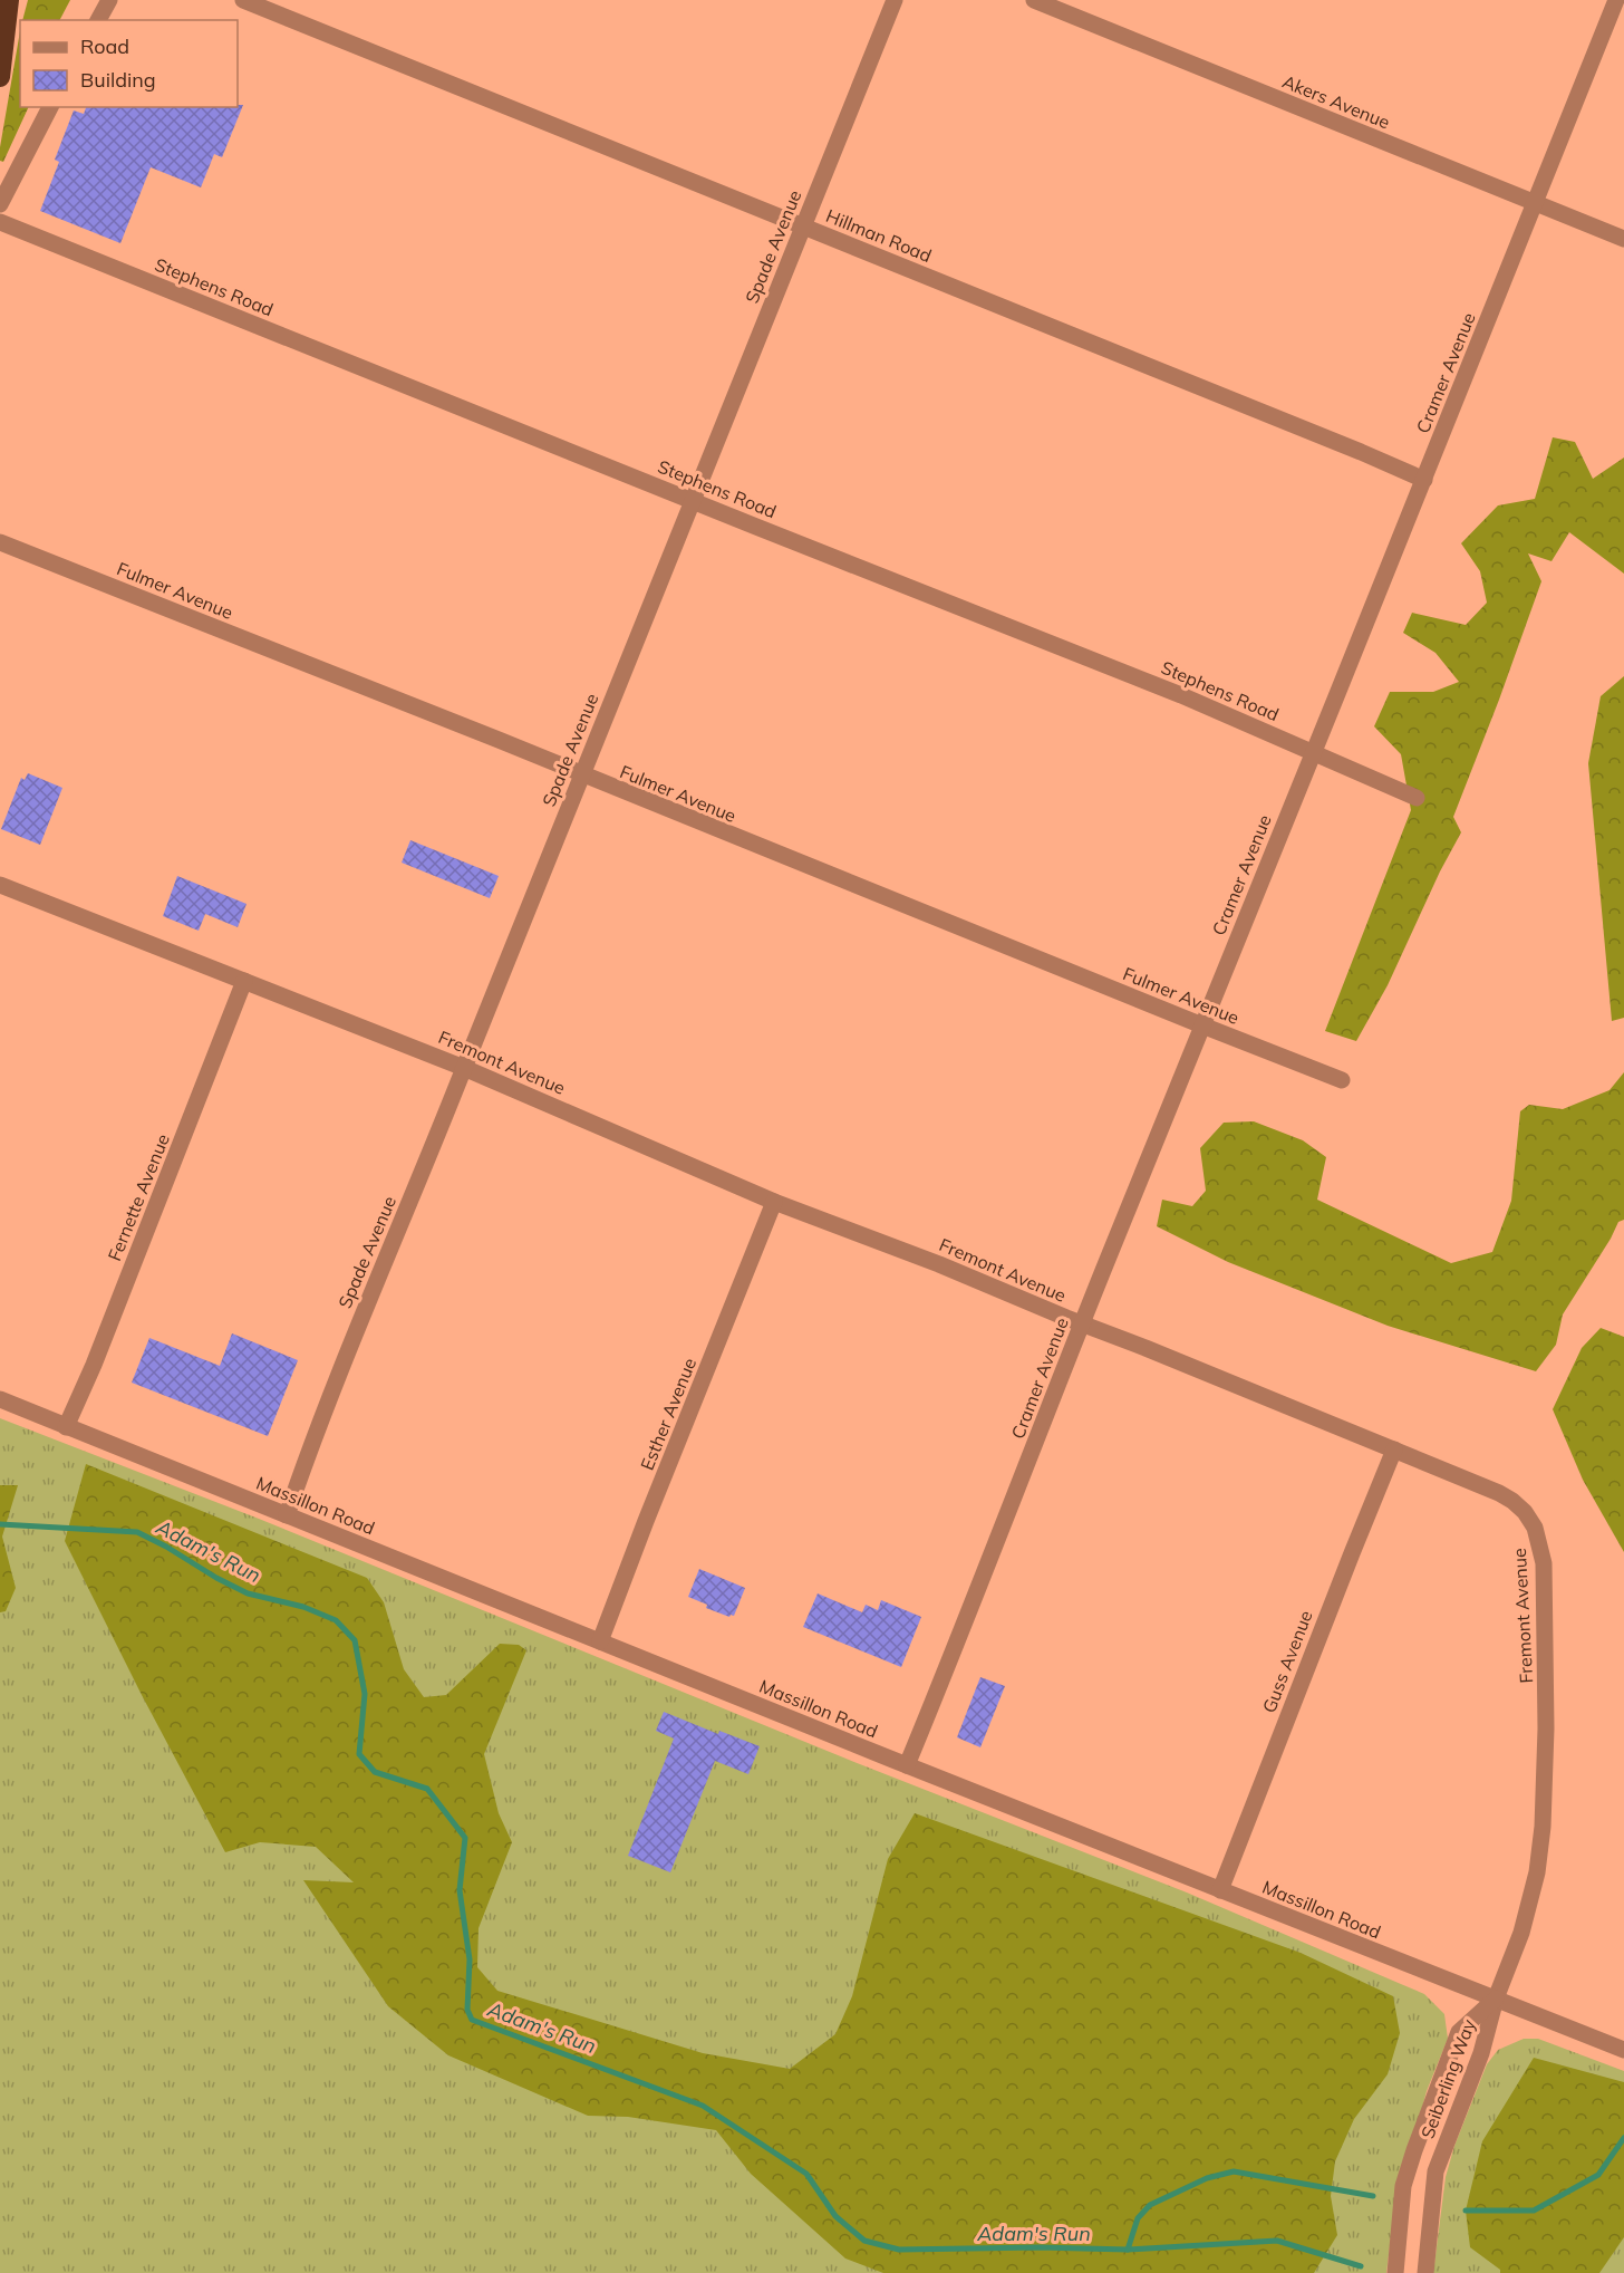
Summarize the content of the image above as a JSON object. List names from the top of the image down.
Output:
{
  "streets": {
    "street": [
      "Akers Avenue",
      "Hillman Road",
      "Spade Avenue",
      "Stephens Road",
      "Cramer Avenue",
      "Fulmer Avenue",
      "Fremont Avenue",
      "Fernette Avenue",
      "Esther Avenue",
      "Massillon Road",
      "Guss Avenue",
      "Seiberling Way"
    ]
  },
  "crossings": [
    ["Akers Avenue", "Cramer Avenue"],
    ["Hillman Road", "Spade Avenue"],
    ["Hillman Road", "Cramer Avenue"],
    ["Spade Avenue", "Stephens Road"],
    ["Spade Avenue", "Fulmer Avenue"],
    ["Spade Avenue", "Fremont Avenue"],
    ["Spade Avenue", "Massillon Road"],
    ["Stephens Road", "Cramer Avenue"],
    ["Cramer Avenue", "Fulmer Avenue"],
    ["Cramer Avenue", "Fremont Avenue"],
    ["Cramer Avenue", "Massillon Road"],
    ["Fremont Avenue", "Fernette Avenue"],
    ["Fremont Avenue", "Esther Avenue"],
    ["Fremont Avenue", "Massillon Road"],
    ["Fremont Avenue", "Guss Avenue"],
    ["Fremont Avenue", "Seiberling Way"],
    ["Fernette Avenue", "Massillon Road"],
    ["Esther Avenue", "Massillon Road"],
    ["Massillon Road", "Guss Avenue"],
    ["Massillon Road", "Seiberling Way"]
  ],
  "water": ["Adam's Run"],
  "legend": ["Road", "Building"]
}
